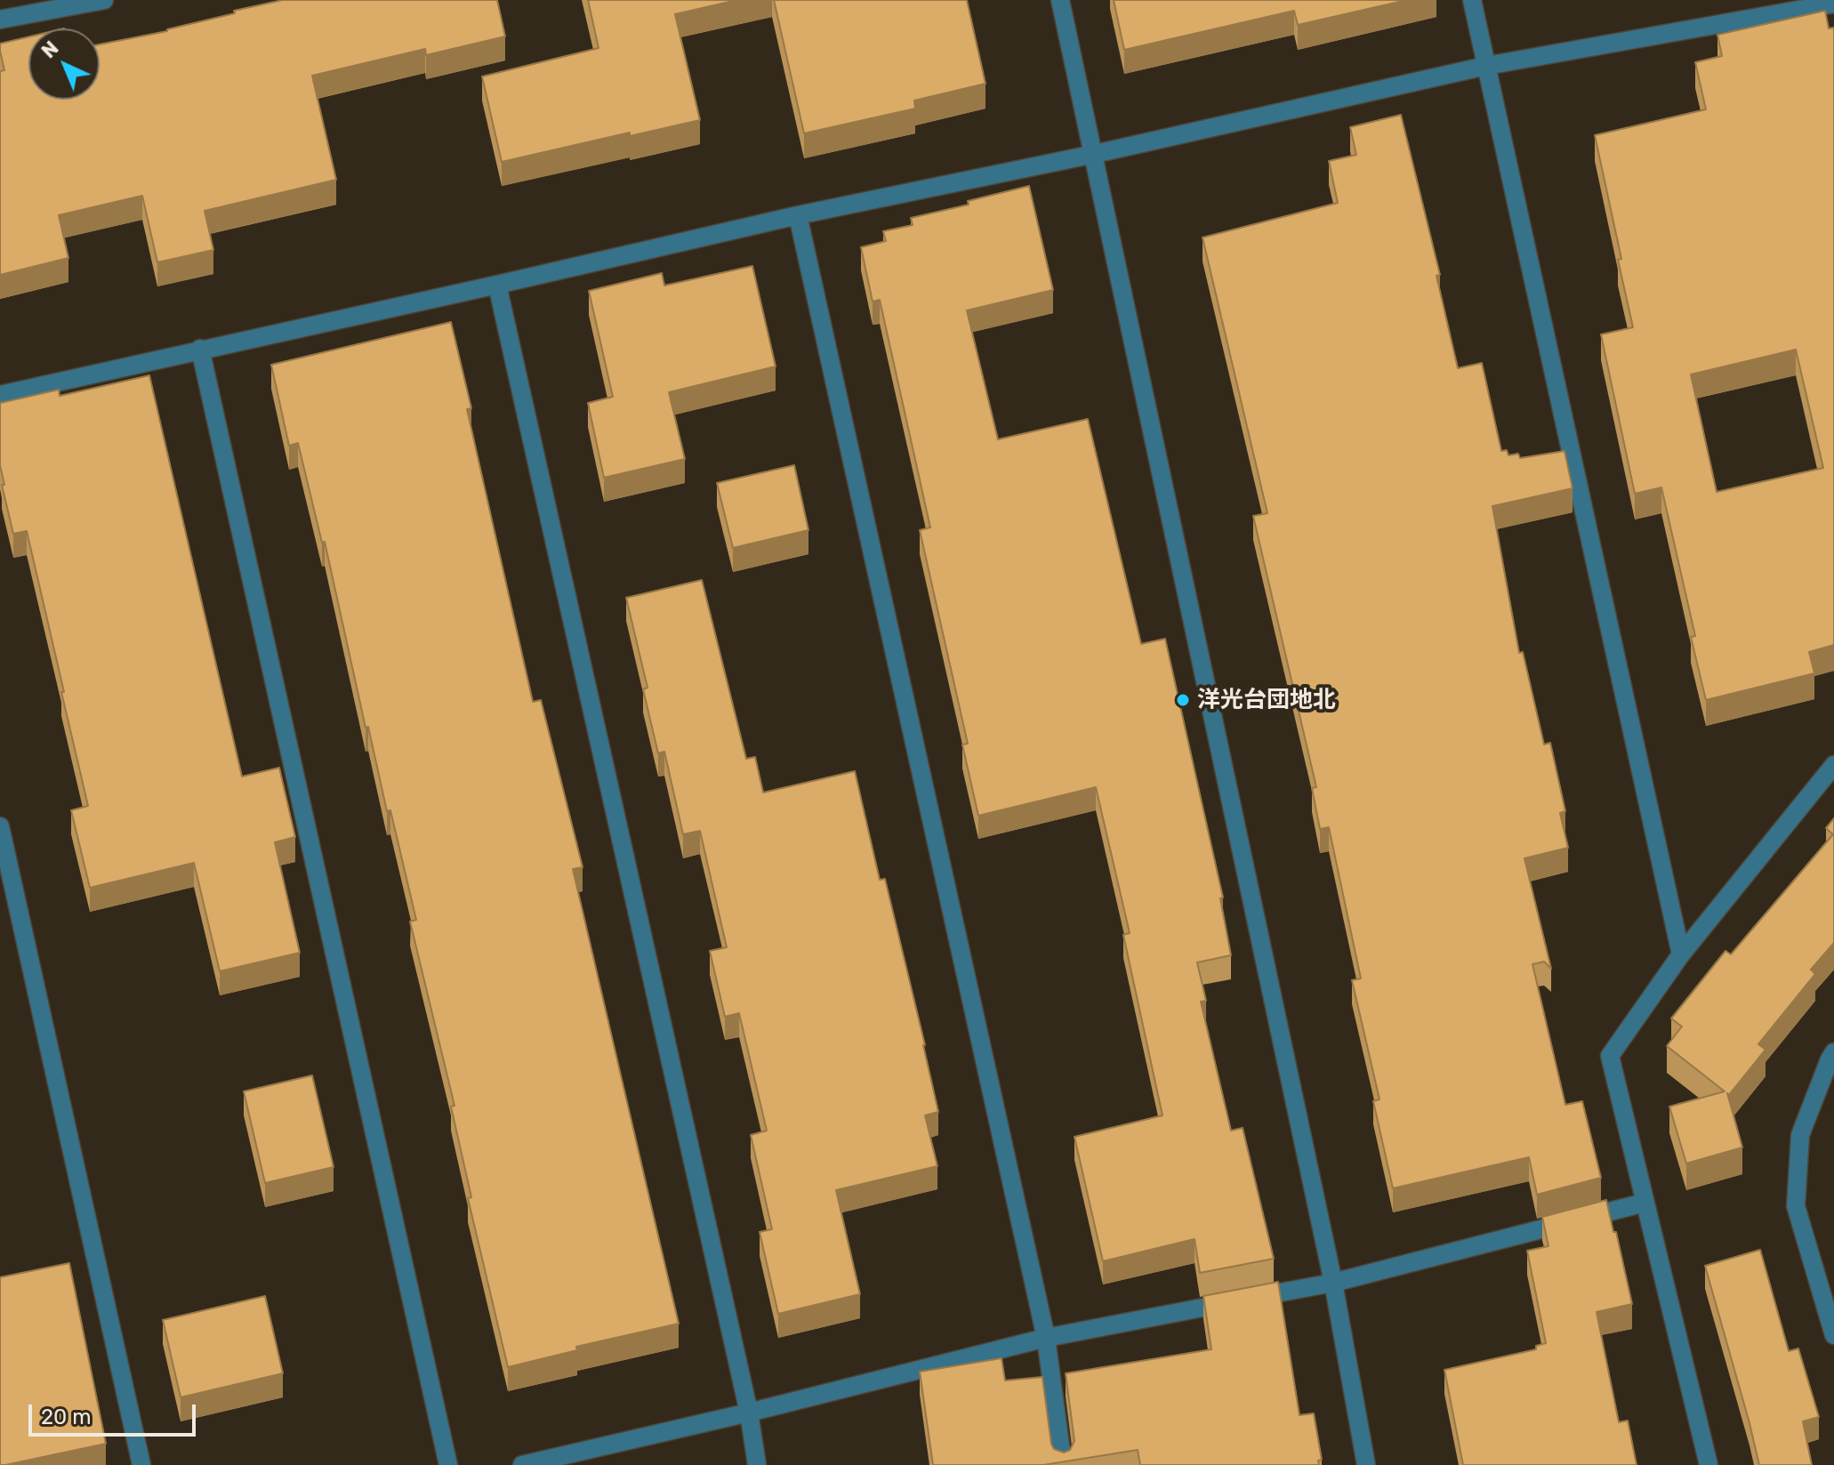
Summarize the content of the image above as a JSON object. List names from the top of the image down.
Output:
{
  "places": ["洋光台団地北"],
  "scale_bar": "20 m",
  "north": "top left"
}
